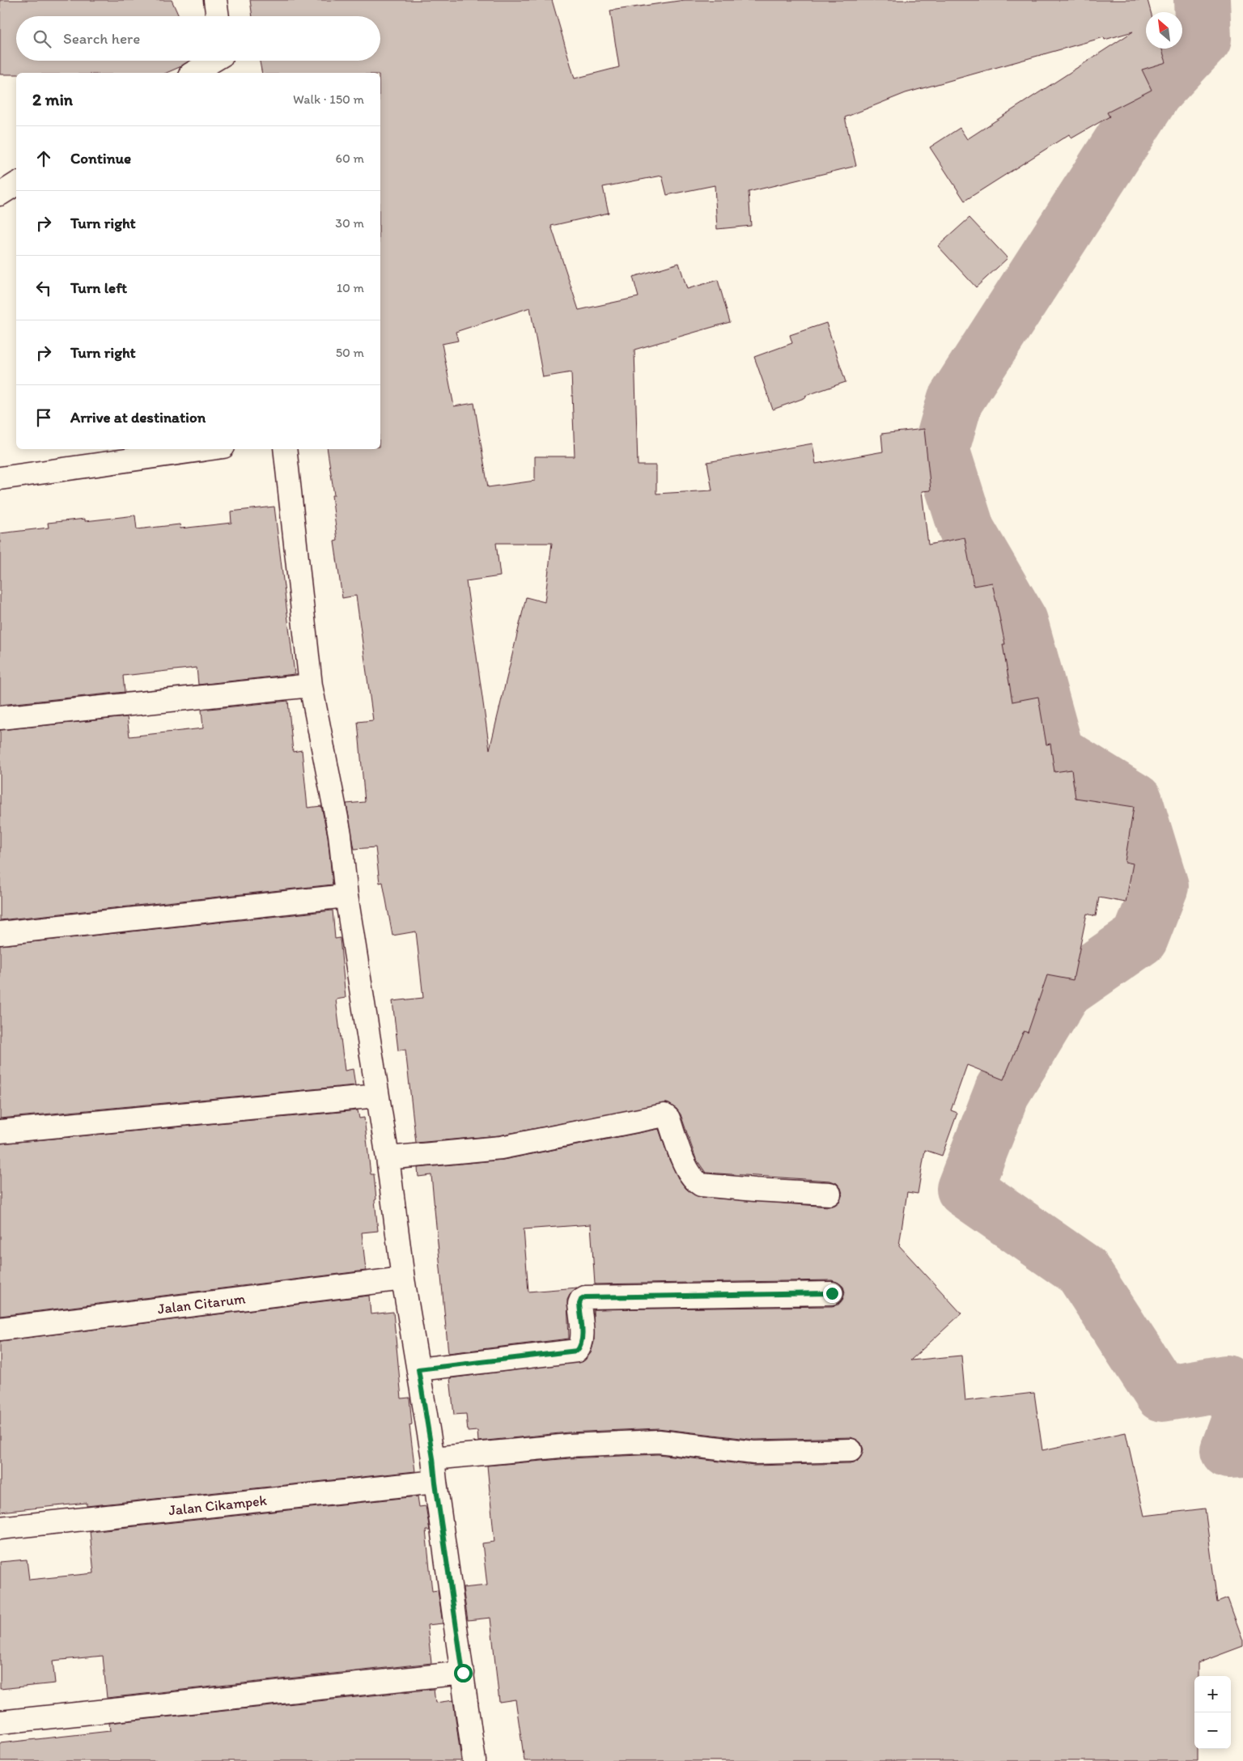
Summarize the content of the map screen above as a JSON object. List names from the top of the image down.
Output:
{
  "streets": {
    "street": ["Jalan Citarum", "Jalan Cikampek"]
  },
  "north": "top left",
  "page": {
    "search": "Search here",
    "heading": ["2 min", "Walk · 150 m"],
    "list": [
      ["Continue", "60 m"],
      ["Turn right", "30 m"],
      ["Turn left", "10 m"],
      ["Turn right", "50 m"],
      "Arrive at destination"
    ],
    "map_buttons": ["+", "−"]
  }
}
